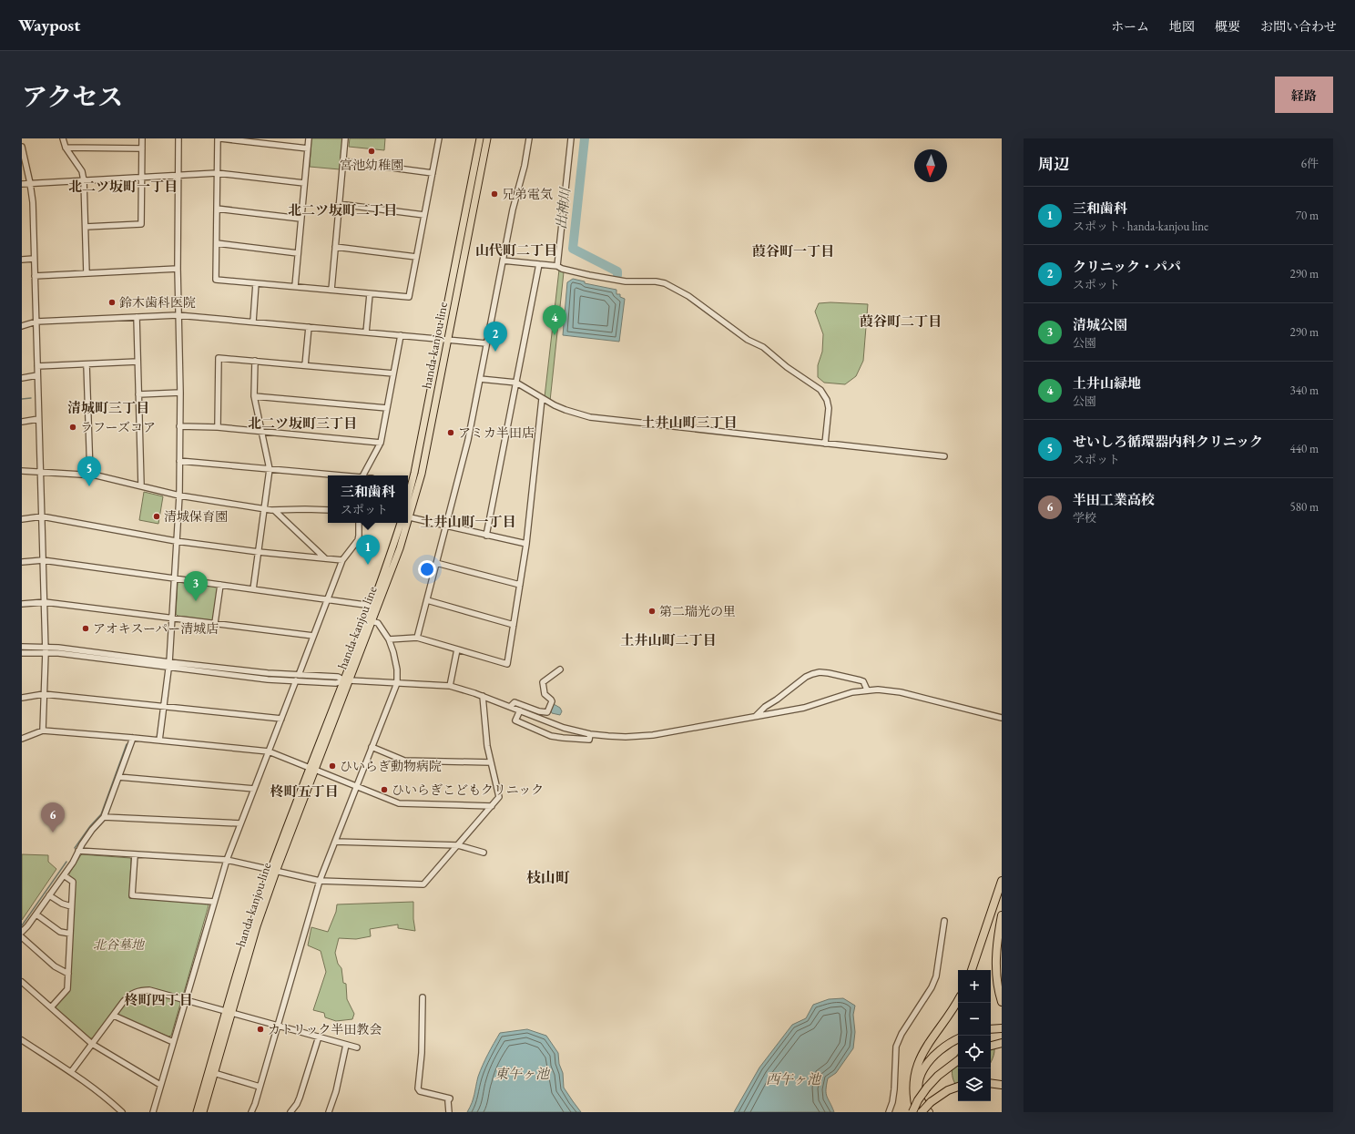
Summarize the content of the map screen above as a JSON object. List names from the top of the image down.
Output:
{
  "streets": {
    "main road": ["handa-kanjou line"]
  },
  "districts": [
    "北二ツ坂町一丁目",
    "北二ツ坂町二丁目",
    "山代町二丁目",
    "葭谷町一丁目",
    "葭谷町二丁目",
    "清城町三丁目",
    "土井山町三丁目",
    "北二ツ坂町三丁目",
    "土井山町一丁目",
    "土井山町二丁目",
    "柊町五丁目",
    "枝山町",
    "柊町四丁目"
  ],
  "water": ["出神川", "東午ヶ池", "西午ヶ池"],
  "parks": ["北谷墓地"],
  "places": [
    "宮池幼稚園",
    "兄弟電気",
    "鈴木歯科医院",
    "ラフーズコア",
    "アミカ半田店",
    "清城保育園",
    "第二瑞光の里",
    "アオキスーパー清城店",
    "ひいらぎ動物病院",
    "ひいらぎこどもクリニック",
    "カトリック半田教会"
  ],
  "north": "bottom",
  "page": {
    "header": "Waypost",
    "nav": [
      "ホーム",
      "地図",
      "概要",
      "お問い合わせ"
    ],
    "title": "アクセス",
    "buttons": "経路",
    "heading": ["周辺", "6件"],
    "list": [
      {
        "mark": "1",
        "name": "三和歯科",
        "note": "スポット · handa-kanjou line",
        "value": "70 m"
      },
      {
        "mark": "2",
        "name": "クリニック・パパ",
        "note": "スポット",
        "value": "290 m"
      },
      {
        "mark": "3",
        "name": "清城公園",
        "note": "公園",
        "value": "290 m"
      },
      {
        "mark": "4",
        "name": "土井山緑地",
        "note": "公園",
        "value": "340 m"
      },
      {
        "mark": "5",
        "name": "せいしろ循環器内科クリニック",
        "note": "スポット",
        "value": "440 m"
      },
      {
        "mark": "6",
        "name": "半田工業高校",
        "note": "学校",
        "value": "580 m"
      }
    ],
    "pins": [
      "4",
      "2",
      "5",
      "1",
      "3",
      "6"
    ],
    "popup": ["三和歯科", "スポット"],
    "map_buttons": ["+", "−"]
  }
}
